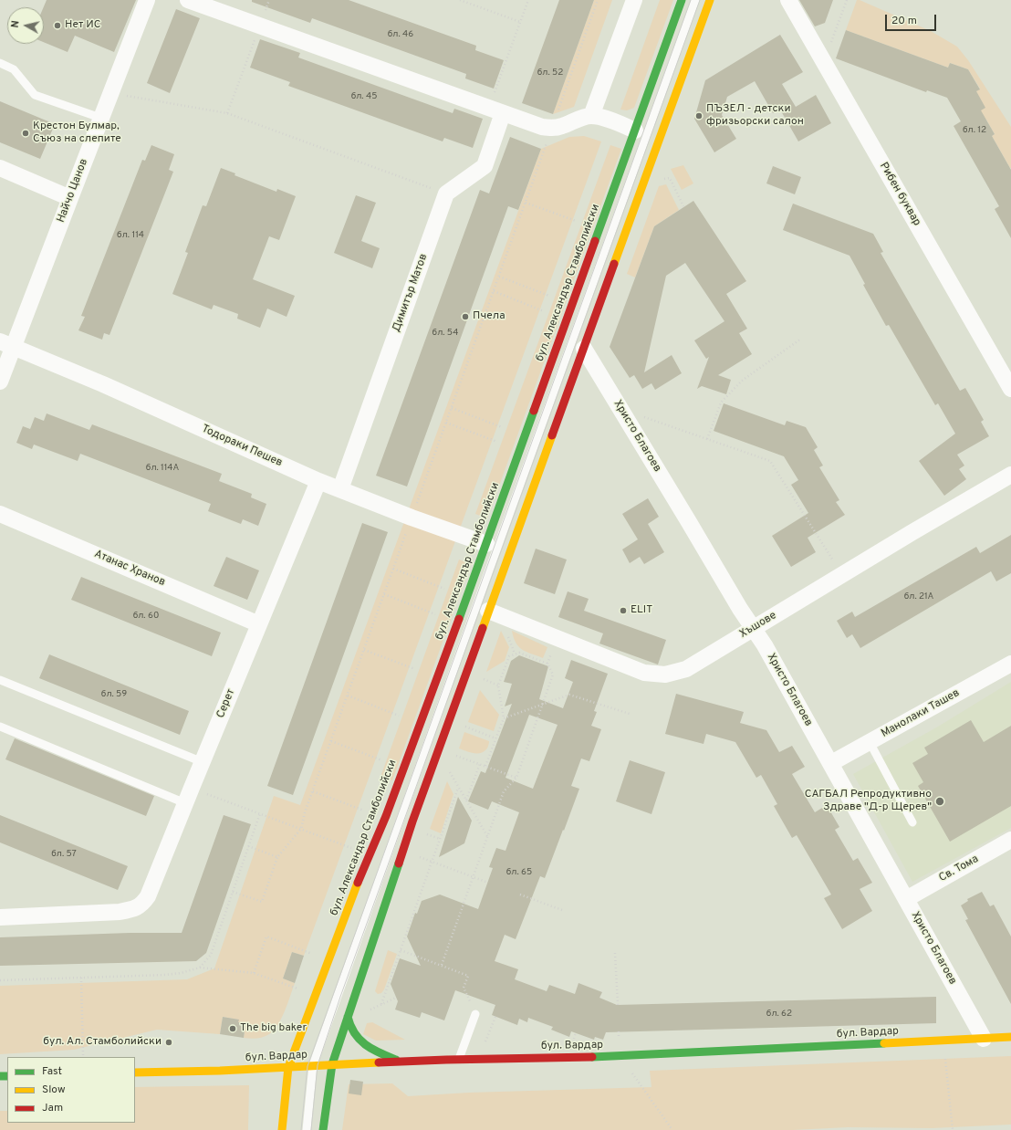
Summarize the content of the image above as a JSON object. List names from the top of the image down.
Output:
{
  "streets": {
    "street": [
      "Найчо Цанов",
      "Рибен буквар",
      "бул. Александър Стамболийски",
      "Димитър Матов",
      "Христо Благоев",
      "Тодораки Пешев",
      "Атанас Хранов",
      "Хъшове",
      "Серет",
      "Манолаки Ташев",
      "Св. Тома",
      "бул. Вардар"
    ]
  },
  "crossings": [
    ["Найчо Цанов", "Тодораки Пешев"],
    ["бул. Александър Стамболийски", "Тодораки Пешев"],
    ["бул. Александър Стамболийски", "бул. Вардар"],
    ["Димитър Матов", "Тодораки Пешев"],
    ["Христо Благоев", "Хъшове"],
    ["Христо Благоев", "Манолаки Ташев"],
    ["Христо Благоев", "Св. Тома"],
    ["Христо Благоев", "бул. Вардар"],
    ["Тодораки Пешев", "Серет"],
    ["Атанас Хранов", "Серет"]
  ],
  "places": [
    "Нет ИС",
    "ПЪЗЕЛ - детски фризьорски салон",
    "Крестон Булмар, Съюз на слепите",
    "Пчела",
    "ELIT",
    "САГБАЛ Репродуктивно Здраве \"Д-р Щерев\"",
    "The big baker",
    "бул. Ал. Стамболийски"
  ],
  "house_numbers": [
    "бл. 46",
    "бл. 52",
    "бл. 45",
    "бл. 12",
    "бл. 114",
    "бл. 54",
    "бл. 114А",
    "бл. 21А",
    "бл. 60",
    "бл. 59",
    "бл. 57",
    "бл. 65",
    "бл. 62"
  ],
  "legend": ["Fast", "Slow", "Jam"],
  "scale_bar": "20 m",
  "north": "left"
}
